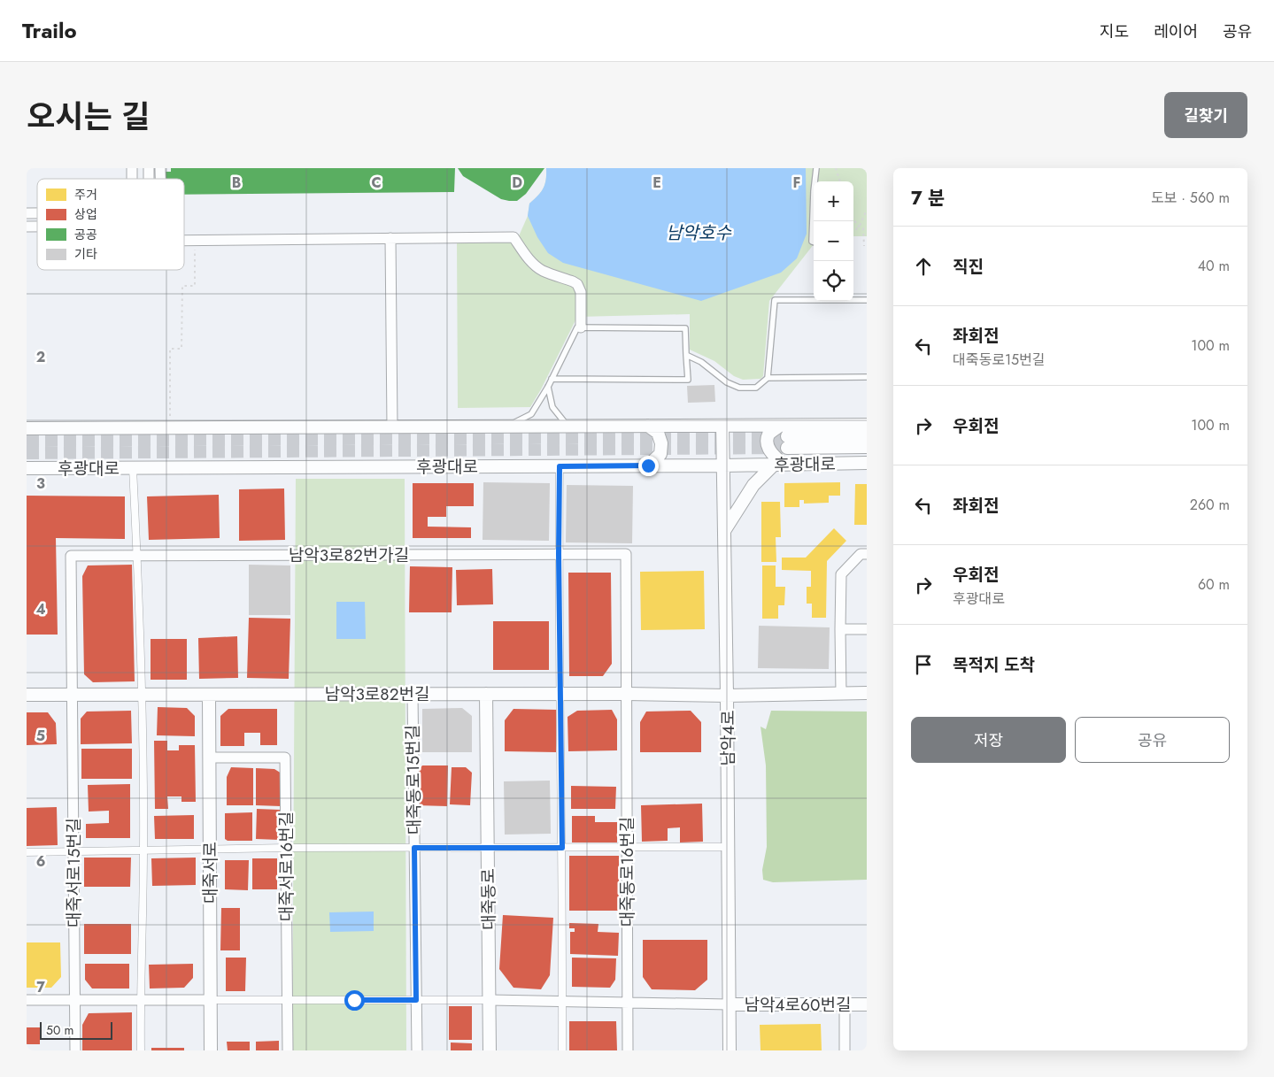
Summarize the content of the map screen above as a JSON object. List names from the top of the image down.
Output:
{
  "streets": {
    "street": [
      "후광대로",
      "남악3로82번가길",
      "남악3로82번길",
      "남악4로",
      "대죽동로15번길",
      "대죽서로16번길",
      "대죽동로16번길",
      "대죽서로15번길",
      "대죽서로",
      "대죽동로",
      "남악4로60번길"
    ]
  },
  "crossings": [
    ["후광대로", "남악4로"],
    ["남악3로82번가길", "남악3로82번길"],
    ["남악3로82번가길", "대죽동로16번길"],
    ["남악3로82번가길", "대죽서로15번길"],
    ["남악3로82번길", "남악4로"],
    ["남악3로82번길", "대죽동로15번길"],
    ["남악3로82번길", "대죽동로16번길"],
    ["남악3로82번길", "대죽서로15번길"],
    ["남악3로82번길", "대죽서로"],
    ["남악3로82번길", "대죽동로"],
    ["남악4로", "남악4로60번길"],
    ["대죽서로16번길", "대죽서로"]
  ],
  "water": ["남악호수"],
  "legend": [
    "주거",
    "상업",
    "공공",
    "기타"
  ],
  "scale_bar": "50 m",
  "page": {
    "header": "Trailo",
    "nav": ["지도", "레이어", "공유"],
    "title": "오시는 길",
    "buttons": [
      "길찾기",
      ["저장", "공유"]
    ],
    "heading": ["7 분", "도보 · 560 m"],
    "map_buttons": ["+", "−"],
    "list": [
      ["직진", "40 m"],
      ["좌회전", "대죽동로15번길", "100 m"],
      ["우회전", "100 m"],
      ["좌회전", "260 m"],
      ["우회전", "후광대로", "60 m"],
      "목적지 도착"
    ],
    "scale": "50 m"
  },
  "grid": {
    "columns": [
      "B",
      "C",
      "D",
      "E",
      "F"
    ],
    "rows": [
      "2",
      "3",
      "4",
      "5",
      "6",
      "7"
    ]
  }
}
